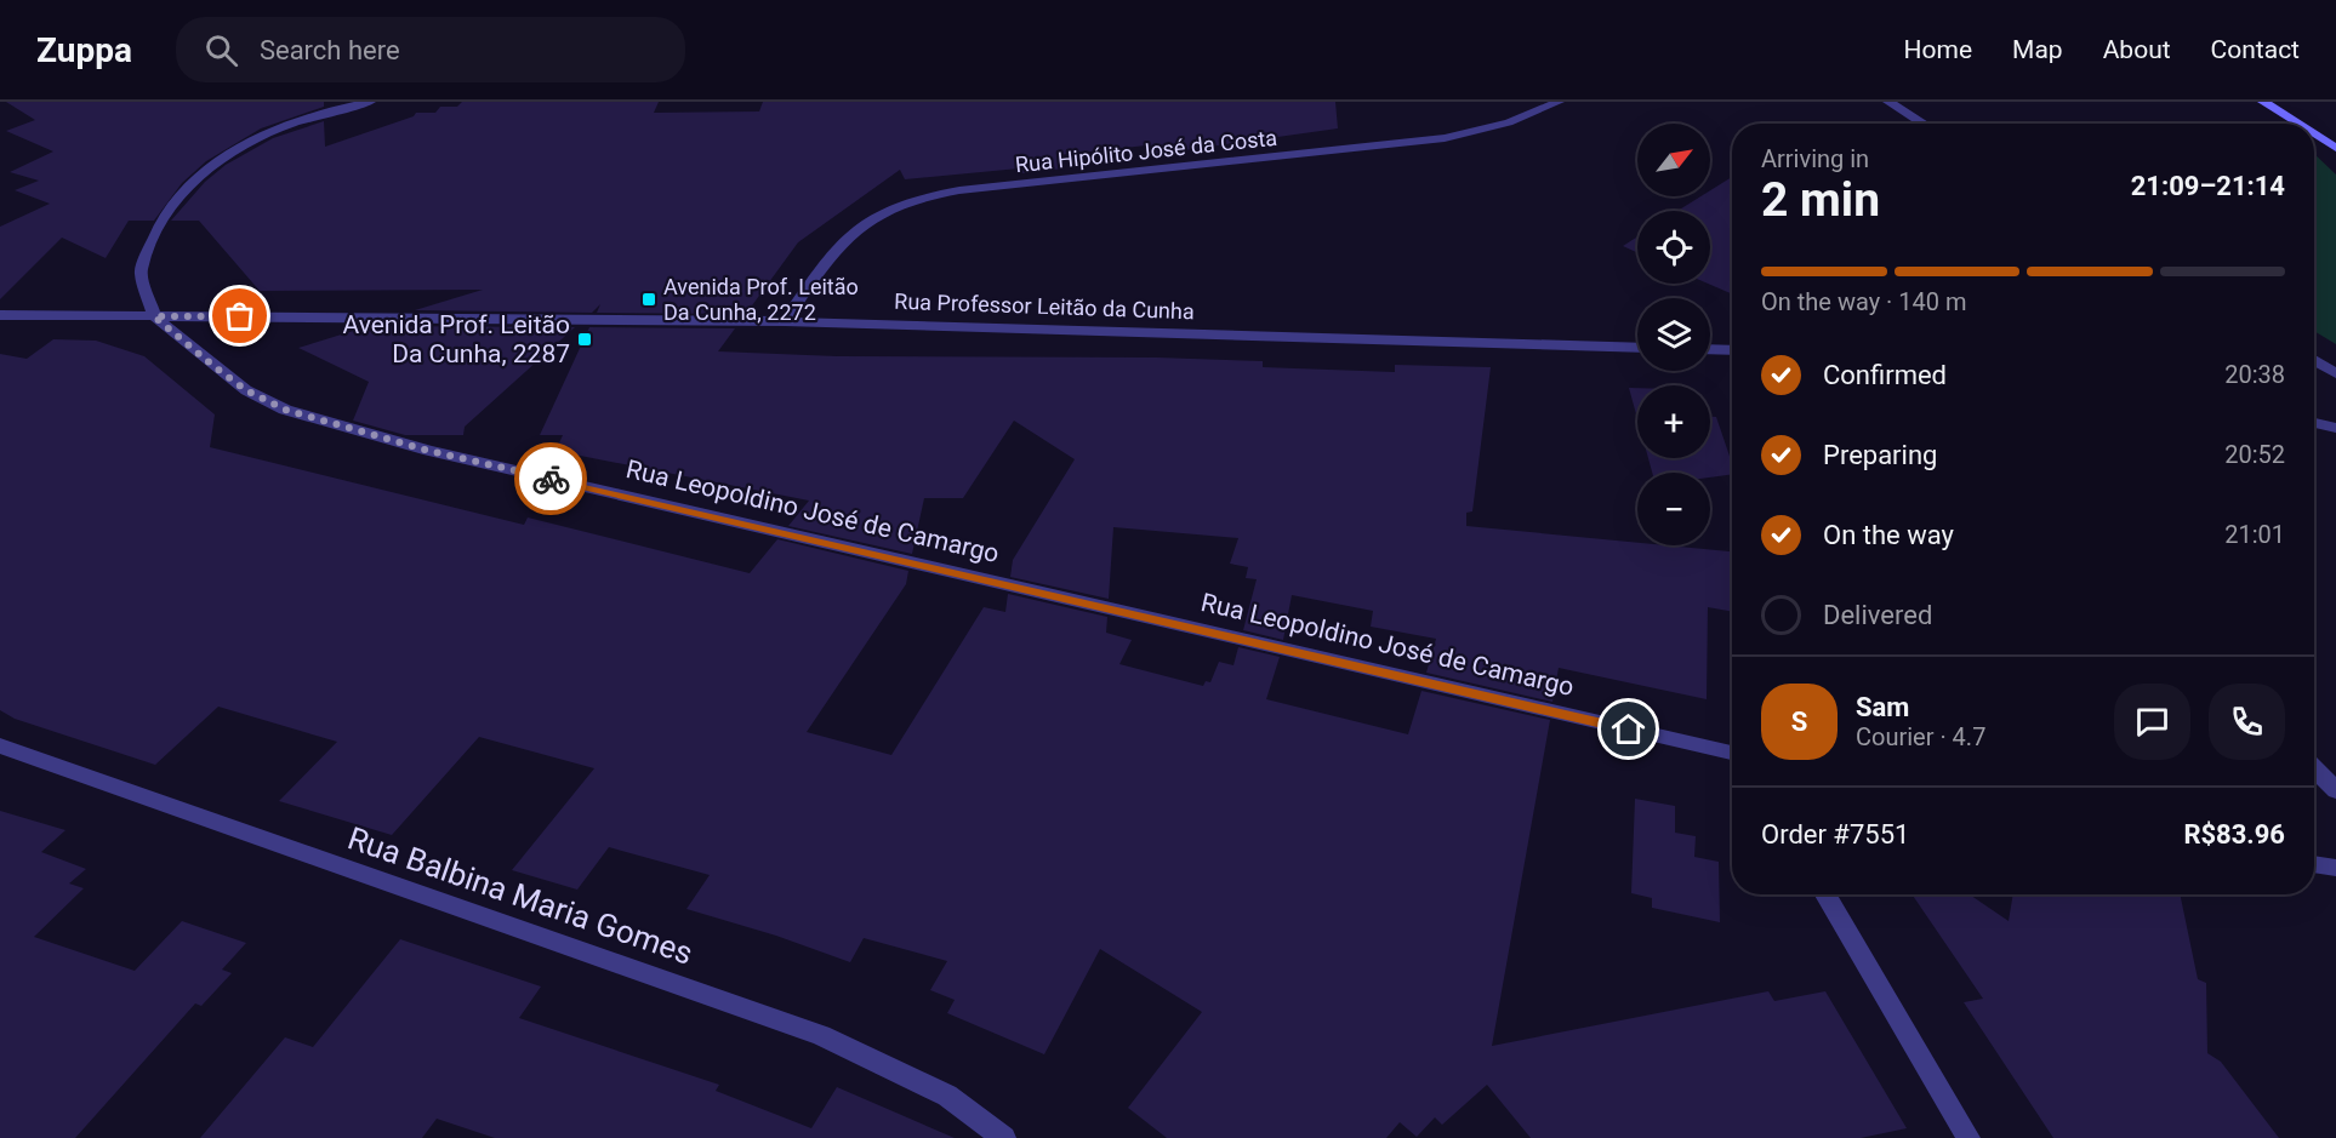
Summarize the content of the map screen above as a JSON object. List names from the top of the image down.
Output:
{
  "streets": {
    "street": [
      "Rua Hipólito José da Costa",
      "Rua Professor Leitão da Cunha",
      "Rua Leopoldino José de Camargo",
      "Rua Balbina Maria Gomes"
    ]
  },
  "crossings": [
    ["Rua Hipólito José da Costa", "Rua Professor Leitão da Cunha"],
    ["Rua Professor Leitão da Cunha", "Rua Leopoldino José de Camargo"]
  ],
  "places": {
    "transit": ["Avenida Prof. Leitão Da Cunha, 2272", "Avenida Prof. Leitão Da Cunha, 2287"]
  },
  "north": "top right",
  "page": {
    "header": "Zuppa",
    "search": "Search here",
    "nav": [
      "Home",
      "Map",
      "About",
      "Contact"
    ],
    "map_buttons": ["+", "−"],
    "heading": ["2 min", "Arriving in", "21:09–21:14"],
    "panel": [
      "Sam",
      "Courier · 4.7",
      "Order #7551",
      "R$83.96"
    ],
    "bar": "On the way · 140 m",
    "list": [
      ["Confirmed", "20:38"],
      ["Preparing", "20:52"],
      ["On the way", "21:01"],
      "Delivered"
    ],
    "round": "S"
  }
}
